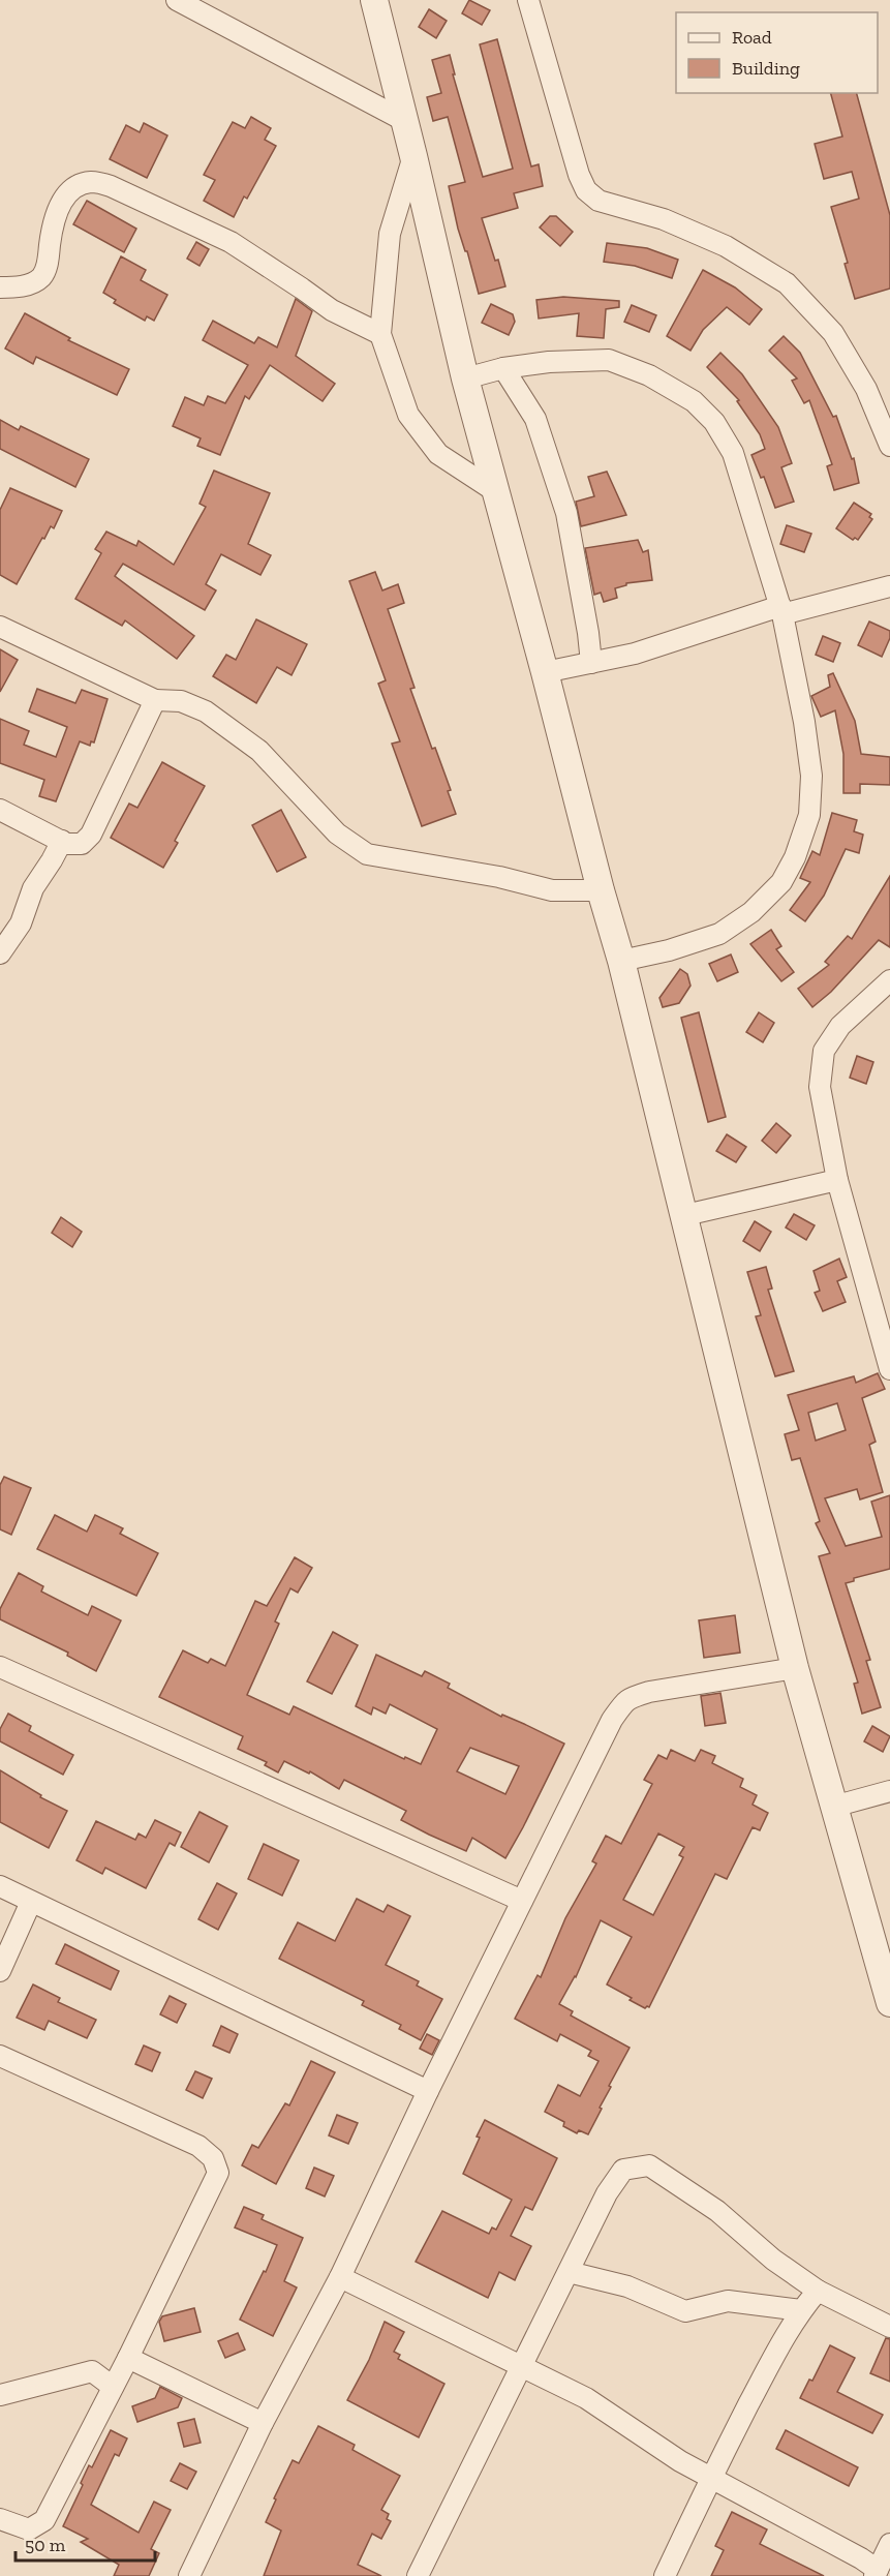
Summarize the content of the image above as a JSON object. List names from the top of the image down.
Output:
{
  "legend": ["Road", "Building"],
  "scale_bar": "50 m"
}
